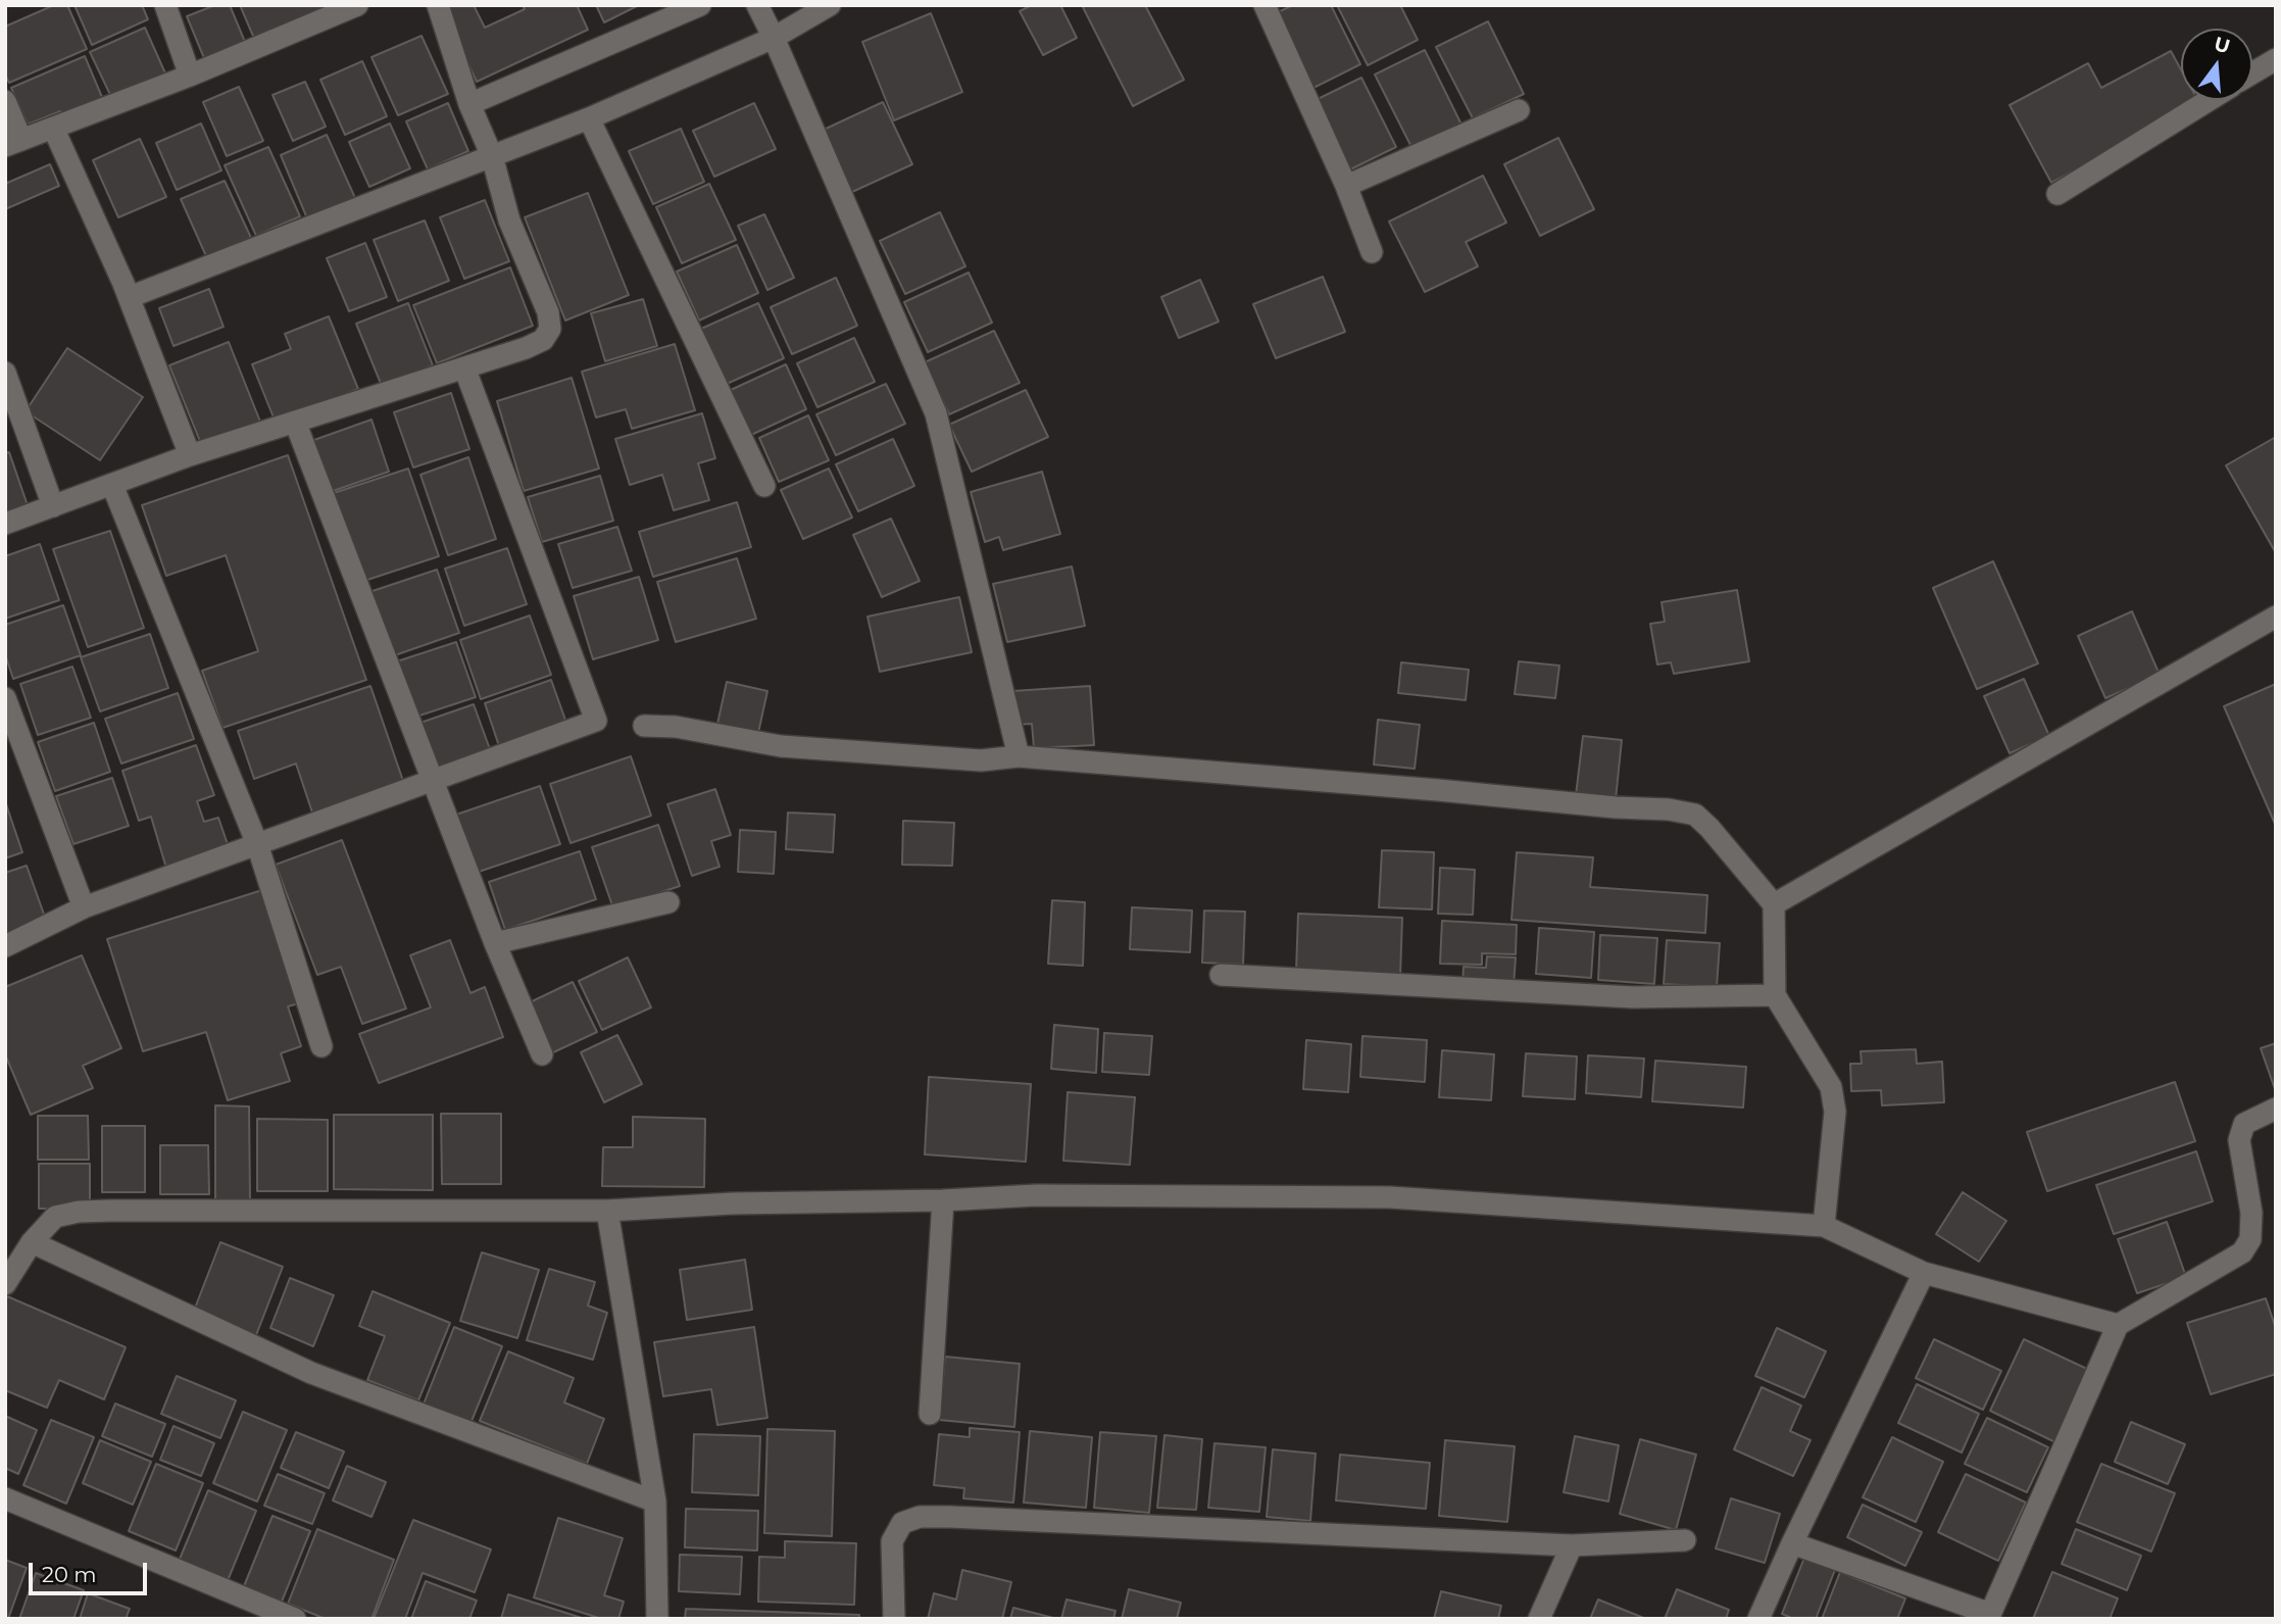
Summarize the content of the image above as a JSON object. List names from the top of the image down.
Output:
{
  "scale_bar": "20 m",
  "north": "top"
}
